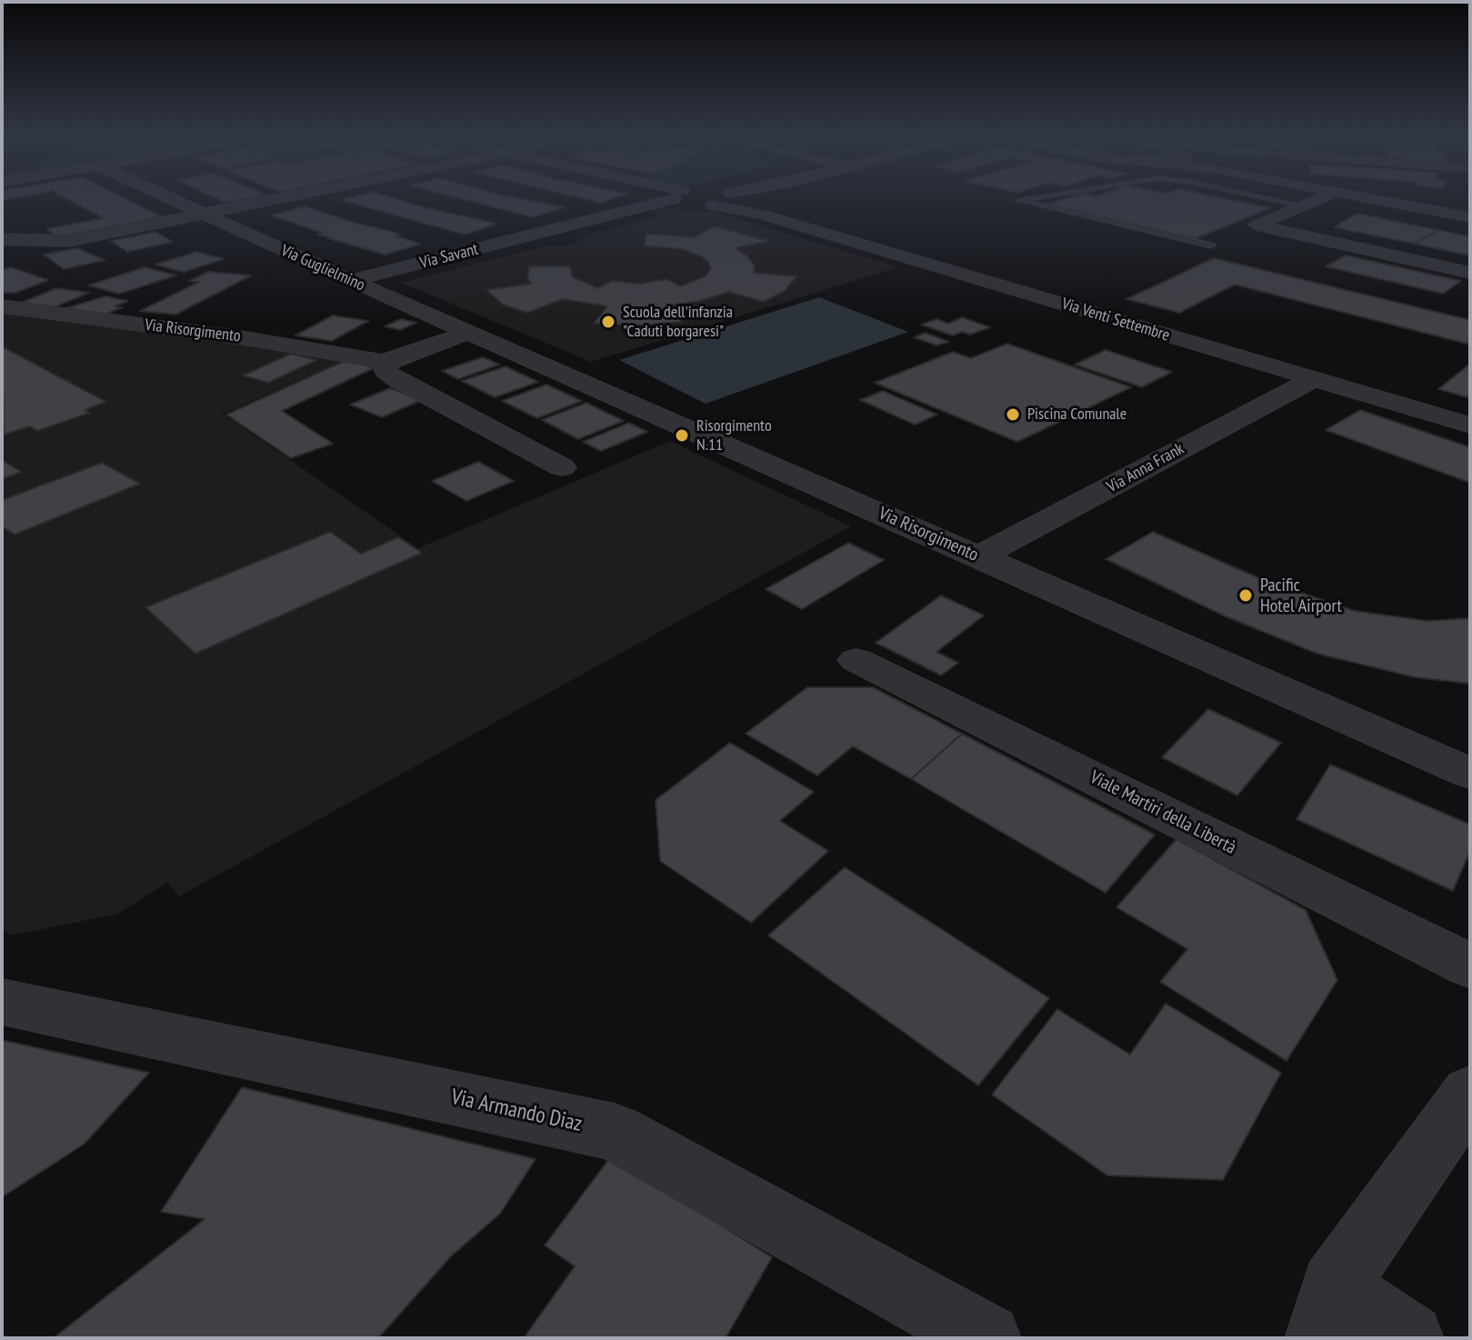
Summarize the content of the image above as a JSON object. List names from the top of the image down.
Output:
{
  "streets": {
    "street": [
      "Via Savant",
      "Via Guglielmino",
      "Via Venti Settembre",
      "Via Risorgimento",
      "Via Anna Frank",
      "Viale Martiri della Libertà",
      "Via Armando Diaz"
    ]
  },
  "crossings": [
    ["Via Savant", "Via Guglielmino"],
    ["Via Guglielmino", "Via Risorgimento"],
    ["Via Venti Settembre", "Via Anna Frank"],
    ["Via Risorgimento", "Via Anna Frank"]
  ],
  "places": [
    "Scuola dell'infanzia \"Caduti borgaresi\"",
    "Piscina Comunale",
    "Risorgimento N.11",
    "Pacific Hotel Airport"
  ]
}
